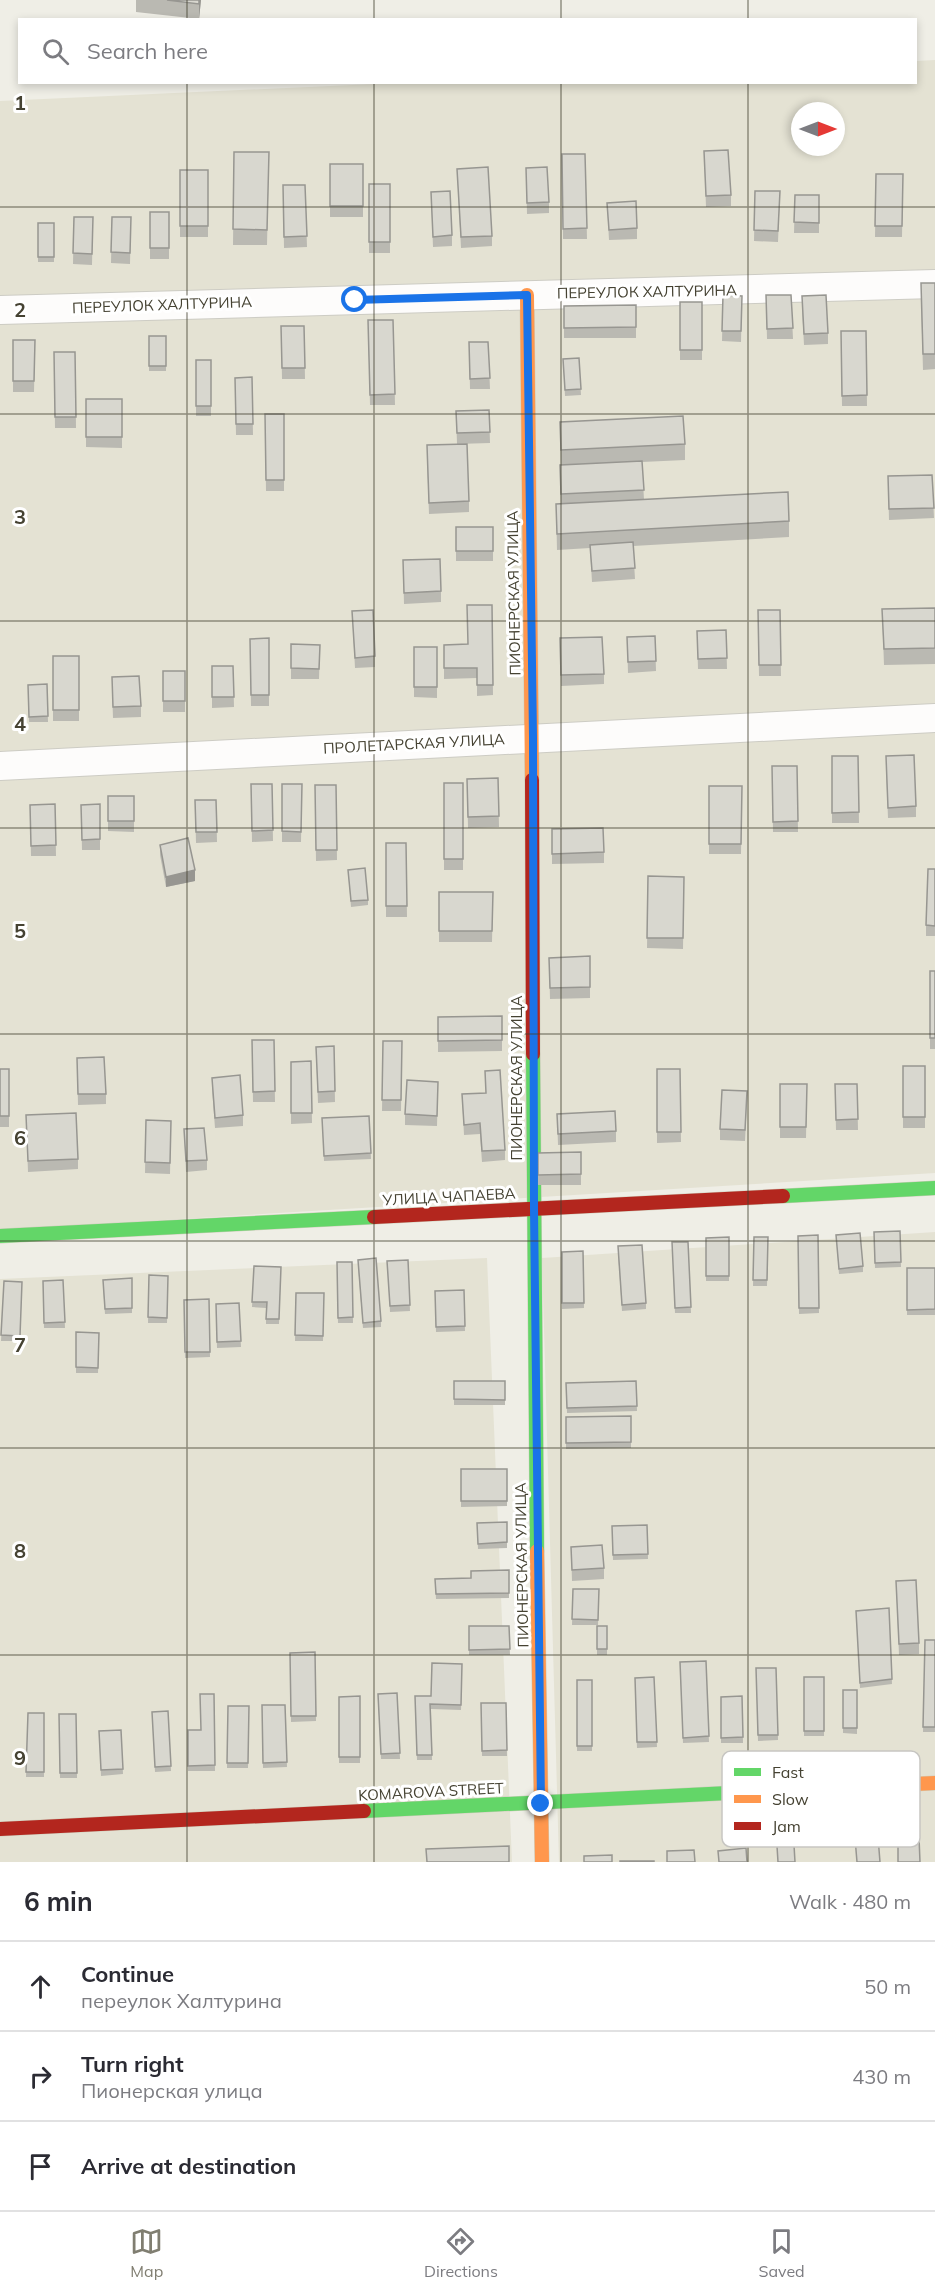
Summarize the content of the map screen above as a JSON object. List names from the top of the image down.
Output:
{
  "streets": {
    "street": [
      "ПЕРЕУЛОК ХАЛТУРИНА",
      "ПИОНЕРСКАЯ УЛИЦА",
      "ПРОЛЕТАРСКАЯ УЛИЦА",
      "УЛИЦА ЧАПАЕВА",
      "KOMAROVA STREET"
    ]
  },
  "crossings": [
    ["ПЕРЕУЛОК ХАЛТУРИНА", "ПИОНЕРСКАЯ УЛИЦА"],
    ["ПИОНЕРСКАЯ УЛИЦА", "ПРОЛЕТАРСКАЯ УЛИЦА"],
    ["ПИОНЕРСКАЯ УЛИЦА", "УЛИЦА ЧАПАЕВА"],
    ["ПИОНЕРСКАЯ УЛИЦА", "KOMAROVA STREET"]
  ],
  "legend": ["Fast", "Slow", "Jam"],
  "north": "right",
  "page": {
    "search": "Search here",
    "heading": ["6 min", "Walk · 480 m"],
    "list": [
      ["Continue", "переулок Халтурина", "50 m"],
      ["Turn right", "Пионерская улица", "430 m"],
      "Arrive at destination"
    ],
    "nav": ["Map", "Directions", "Saved"]
  },
  "grid": {
    "rows": [
      "1",
      "2",
      "3",
      "4",
      "5",
      "6",
      "7",
      "8",
      "9"
    ]
  }
}
